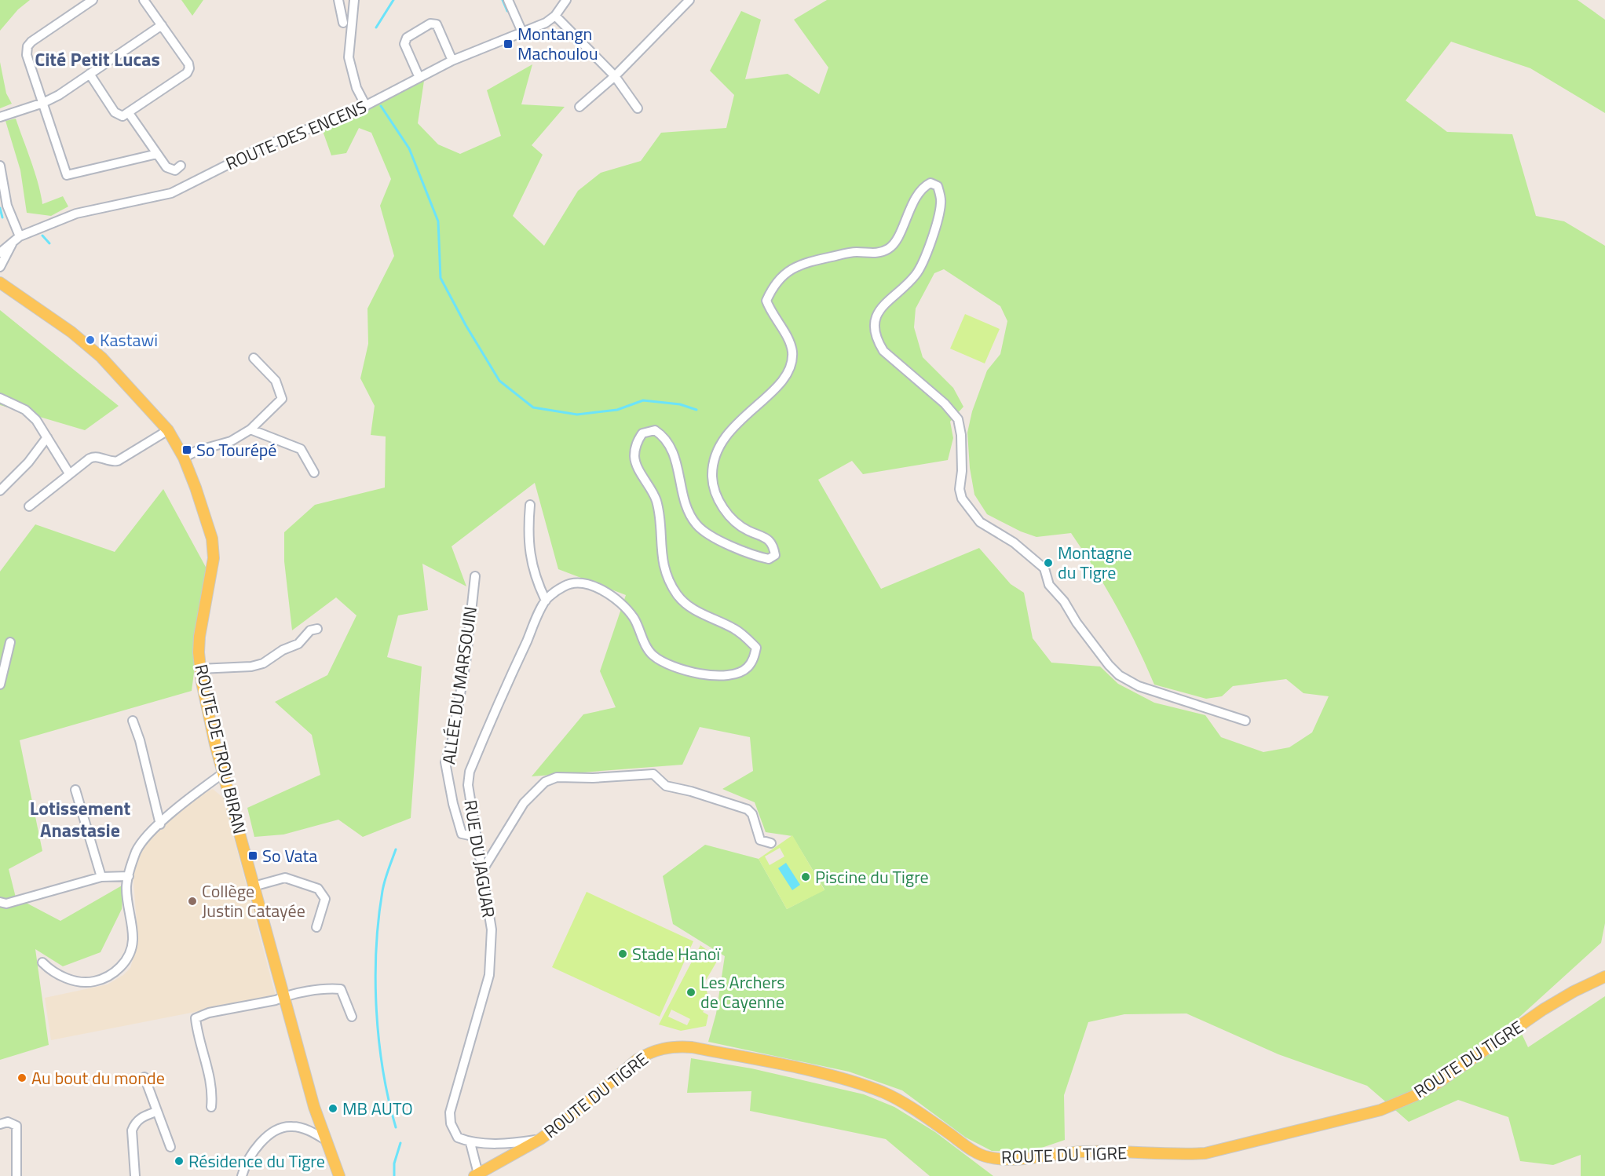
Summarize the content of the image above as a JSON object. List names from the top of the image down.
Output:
{
  "streets": {
    "main road": ["ROUTE DE TROU BIRAN", "ROUTE DU TIGRE"],
    "street": ["ROUTE DES ENCENS", "ALLÉE DU MARSOUIN", "RUE DU JAGUAR"]
  },
  "crossings": [
    ["ALLÉE DU MARSOUIN", "RUE DU JAGUAR"]
  ],
  "districts": ["Cité Petit Lucas", "Lotissement Anastasie"],
  "places": {
    "transit": ["Montangn Machoulou", "So Tourépé", "So Vata"],
    "other": [
      "Kastawi",
      "Montagne du Tigre",
      "Piscine du Tigre",
      "Collège Justin Catayée",
      "Stade Hanoï",
      "Les Archers de Cayenne",
      "Au bout du monde",
      "MB AUTO",
      "Résidence du Tigre"
    ]
  }
}
